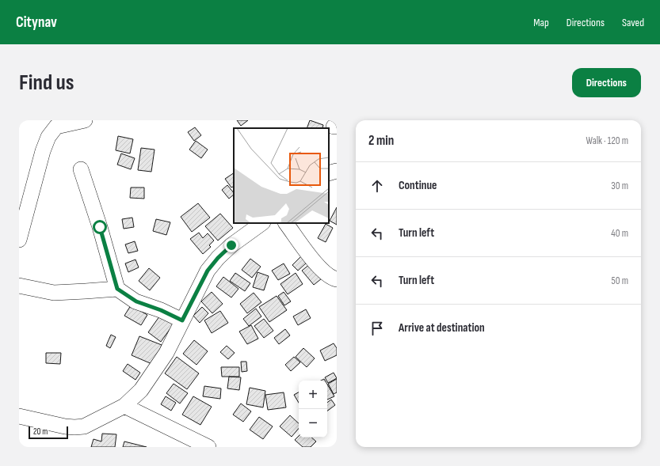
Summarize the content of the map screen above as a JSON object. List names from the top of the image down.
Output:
{
  "scale_bar": "20 m",
  "page": {
    "header": "Citynav",
    "nav": ["Map", "Directions", "Saved"],
    "buttons": "Directions",
    "title": "Find us",
    "heading": ["2 min", "Walk · 120 m"],
    "list": [
      ["Continue", "30 m"],
      ["Turn left", "40 m"],
      ["Turn left", "50 m"],
      "Arrive at destination"
    ],
    "map_buttons": ["+", "−"],
    "scale": "20 m"
  }
}
